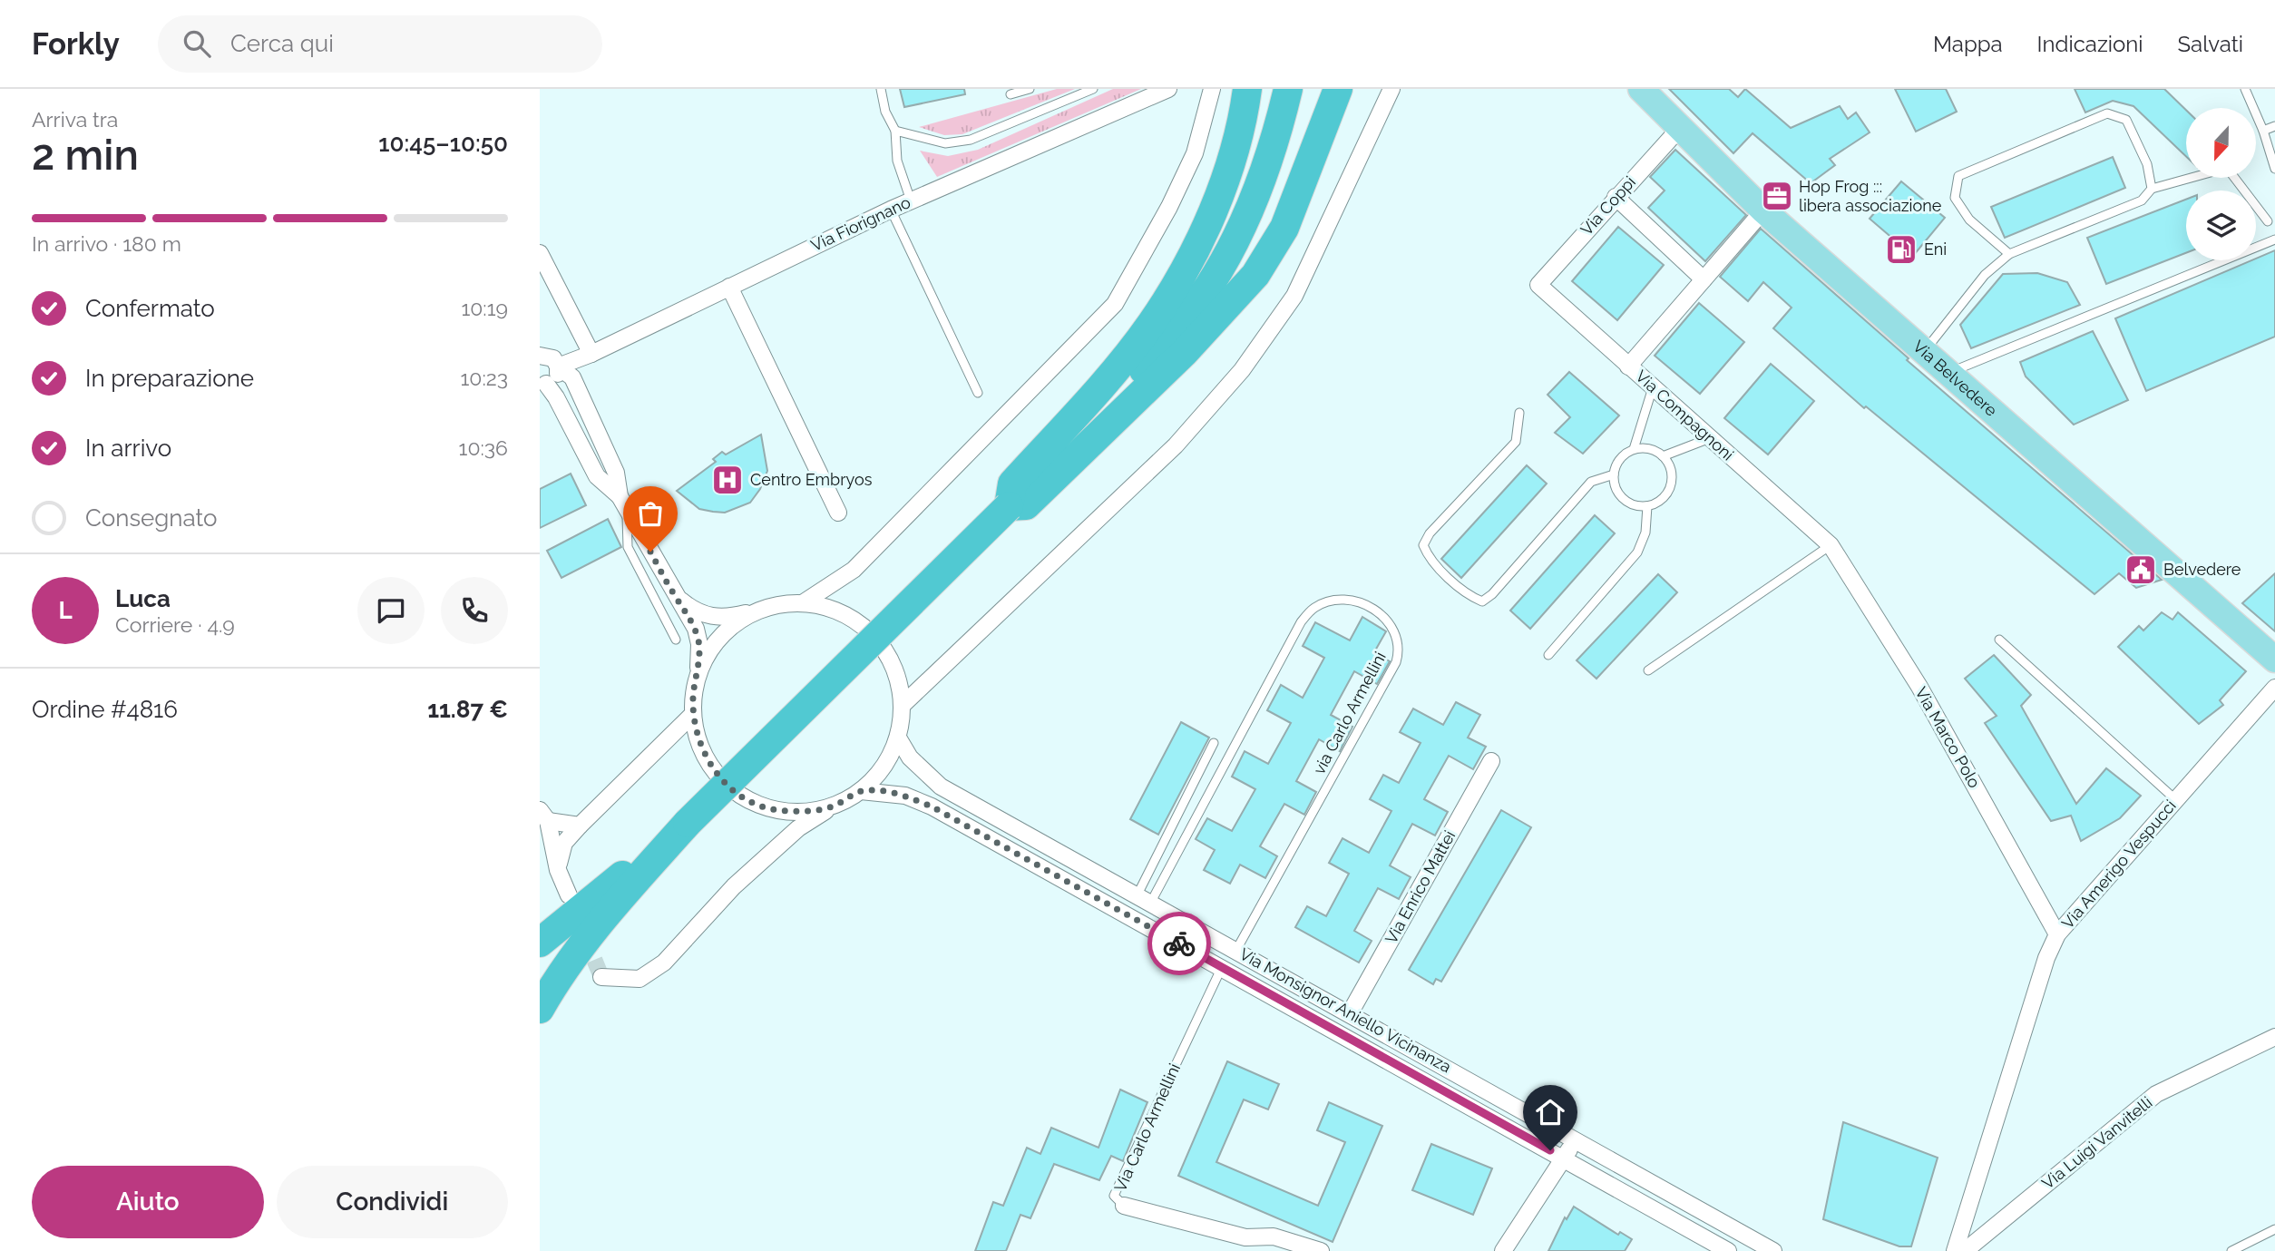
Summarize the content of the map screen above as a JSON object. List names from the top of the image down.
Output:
{
  "streets": {
    "main road": ["Via Belvedere"],
    "street": [
      "Via Coppi",
      "Via Fiorignano",
      "Via Compagnoni",
      "Via Marco Polo",
      "Via Amerigo Vespucci",
      "Via Enrico Mattei",
      "Via Monsignor Aniello Vicinanza",
      "Via Carlo Armellini",
      "Via Luigi Vanvitelli"
    ],
    "lane": ["via Carlo Armellini"]
  },
  "crossings": [
    ["Via Coppi", "Via Belvedere"],
    ["Via Coppi", "Via Compagnoni"],
    ["Via Compagnoni", "Via Marco Polo"],
    ["via Carlo Armellini", "Via Monsignor Aniello Vicinanza"],
    ["Via Marco Polo", "Via Amerigo Vespucci"],
    ["Via Enrico Mattei", "Via Monsignor Aniello Vicinanza"],
    ["Via Monsignor Aniello Vicinanza", "Via Carlo Armellini"]
  ],
  "places": {
    "office": ["Hop Frog ::: libera associazione"],
    "fuel station": ["Eni"],
    "hospital": ["Centro Embryos"],
    "public building": ["Belvedere"]
  },
  "north": "bottom",
  "page": {
    "header": "Forkly",
    "search": "Cerca qui",
    "nav": ["Mappa", "Indicazioni", "Salvati"],
    "heading": ["2 min", "Arriva tra", "10:45–10:50"],
    "panel": [
      "Luca",
      "Corriere · 4.9",
      "Ordine #4816",
      "11.87 €"
    ],
    "bar": "In arrivo · 180 m",
    "list": [
      ["Confermato", "10:19"],
      ["In preparazione", "10:23"],
      ["In arrivo", "10:36"],
      "Consegnato"
    ],
    "round": "L",
    "buttons": ["Aiuto", "Condividi"]
  }
}
